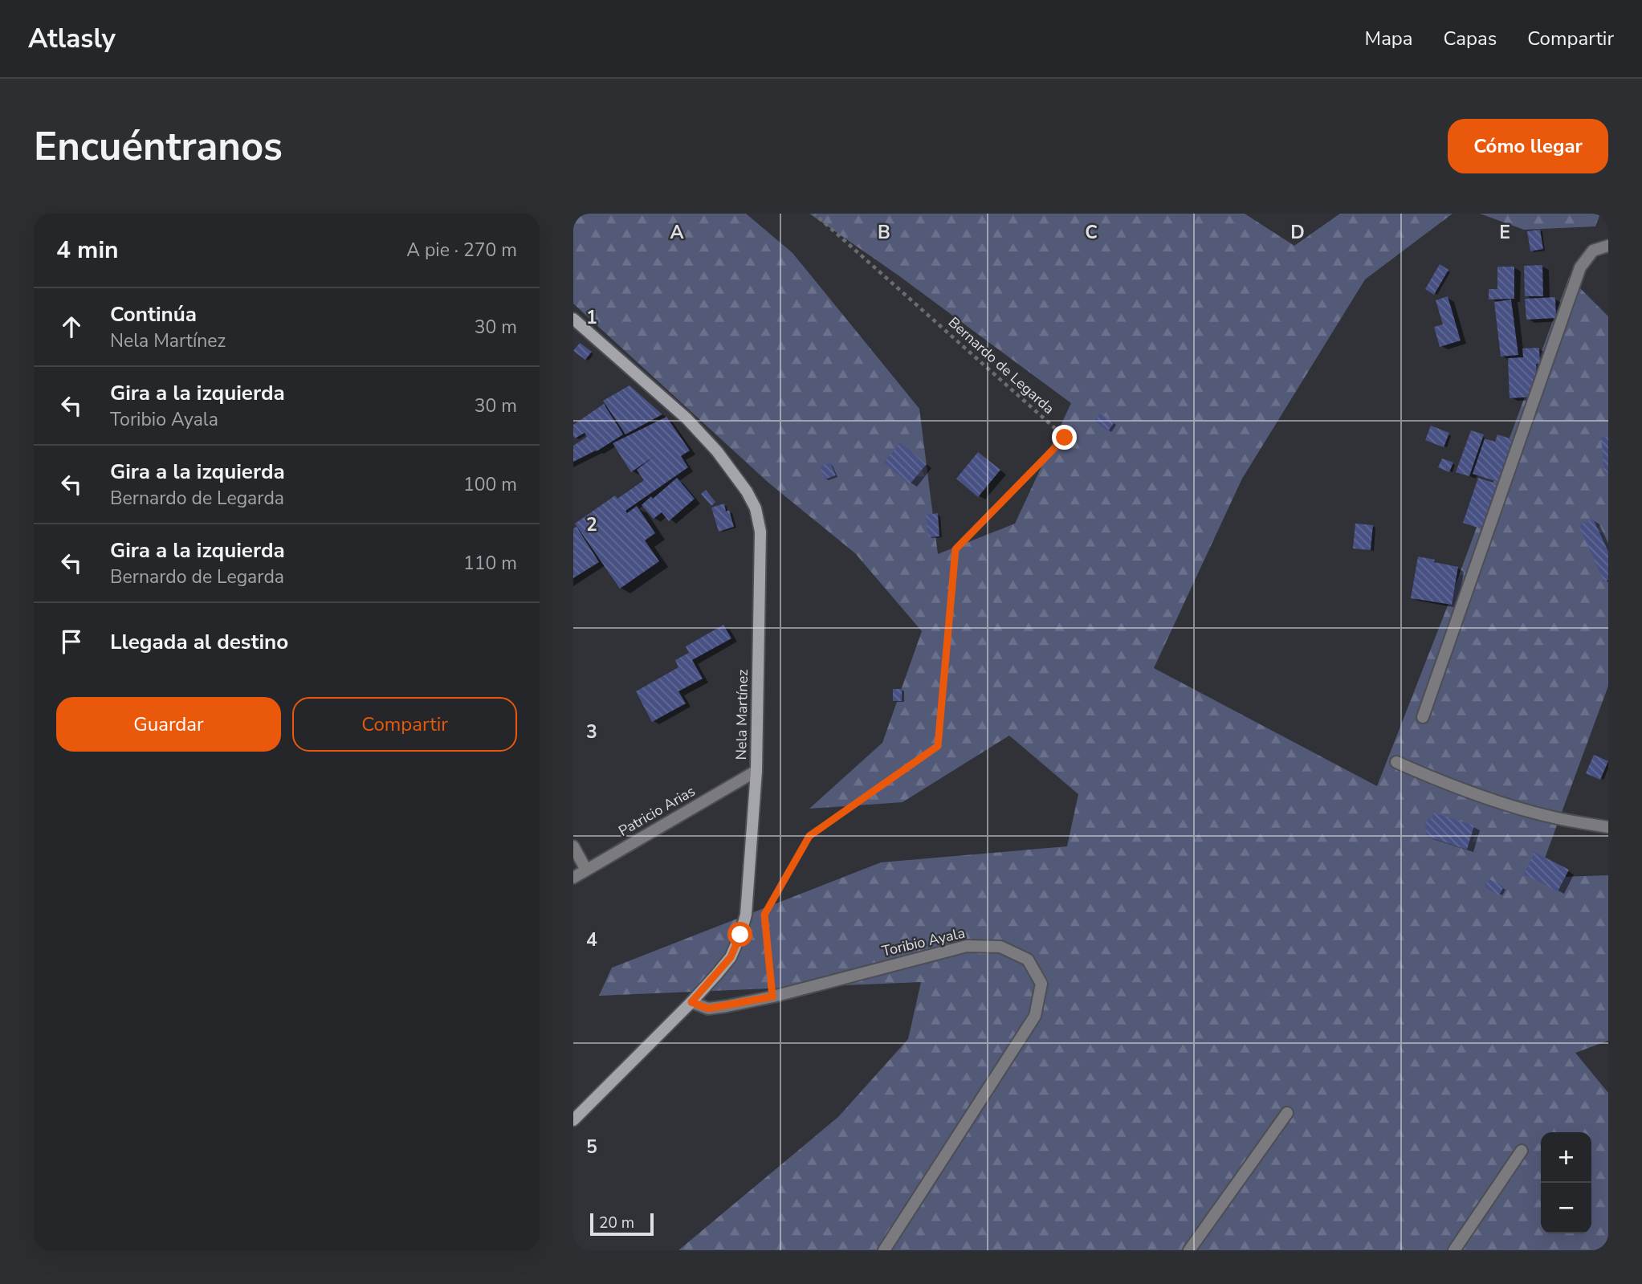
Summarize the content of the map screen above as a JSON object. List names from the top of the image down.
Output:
{
  "streets": {
    "main road": ["Nela Martínez"],
    "street": ["Patricio Arias", "Toribio Ayala"],
    "path": ["Bernardo de Legarda"]
  },
  "crossings": [
    ["Bernardo de Legarda", "Toribio Ayala"],
    ["Nela Martínez", "Patricio Arias"],
    ["Nela Martínez", "Toribio Ayala"]
  ],
  "scale_bar": "20 m",
  "page": {
    "header": "Atlasly",
    "nav": ["Mapa", "Capas", "Compartir"],
    "buttons": [
      "Cómo llegar",
      ["Guardar", "Compartir"]
    ],
    "title": "Encuéntranos",
    "heading": ["4 min", "A pie · 270 m"],
    "list": [
      ["Continúa", "Nela Martínez", "30 m"],
      ["Gira a la izquierda", "Toribio Ayala", "30 m"],
      ["Gira a la izquierda", "Bernardo de Legarda", "100 m"],
      ["Gira a la izquierda", "Bernardo de Legarda", "110 m"],
      "Llegada al destino"
    ],
    "map_buttons": ["+", "−"],
    "scale": "20 m"
  },
  "grid": {
    "columns": [
      "A",
      "B",
      "C",
      "D",
      "E"
    ],
    "rows": [
      "1",
      "2",
      "3",
      "4",
      "5"
    ]
  }
}
